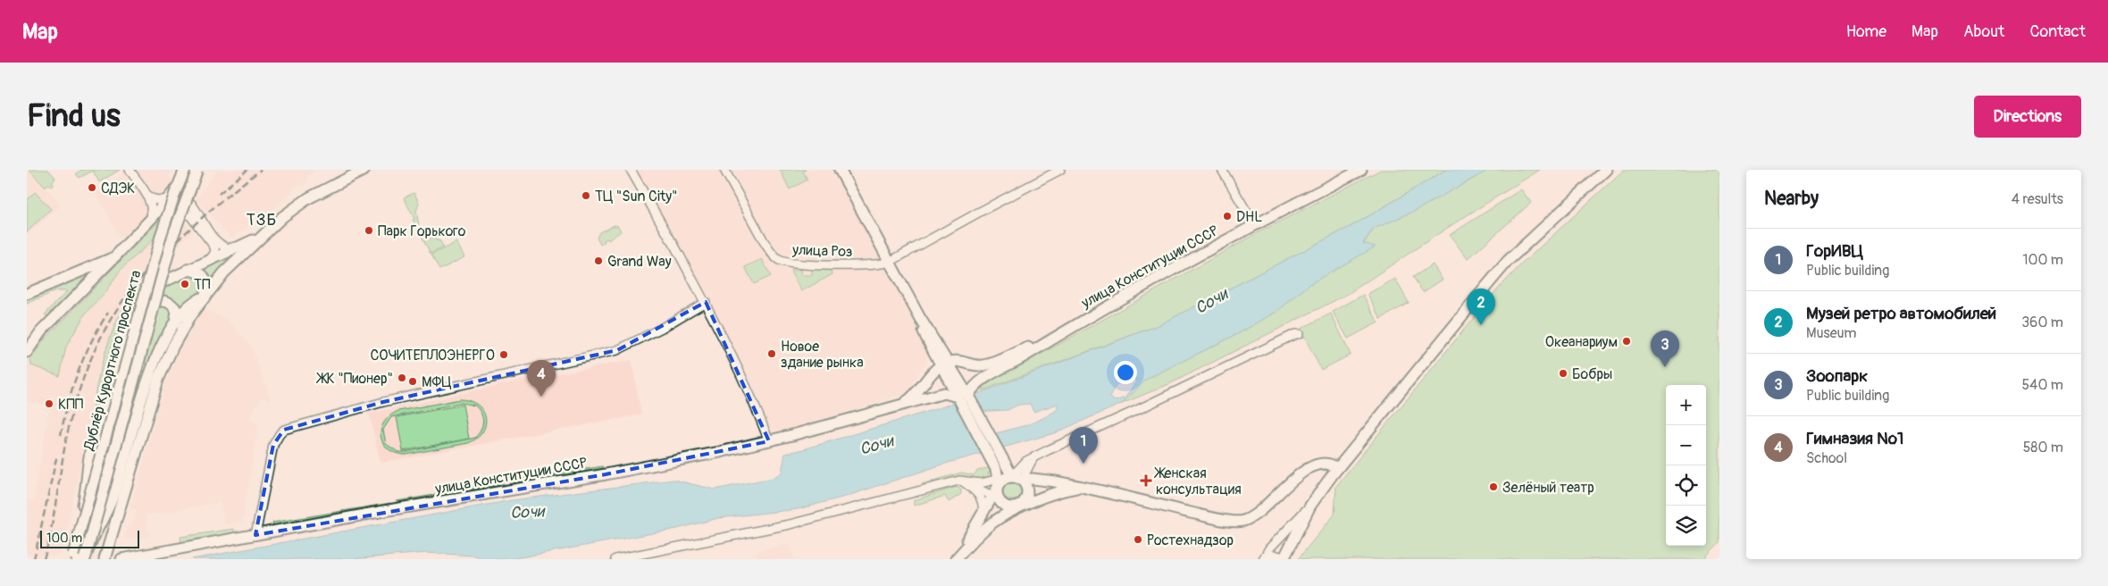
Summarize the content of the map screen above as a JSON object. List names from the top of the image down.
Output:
{
  "streets": {
    "main road": ["улица Конституции СССР", "Дублёр Курортного проспекта"],
    "street": ["улица Роз"]
  },
  "districts": ["ТЗБ"],
  "water": ["Сочи"],
  "places": {
    "other": [
      "СДЭК",
      "ТЦ \"Sun City\"",
      "DHL",
      "Парк Горького",
      "Grand Way",
      "ТП",
      "Океанариум",
      "Новое здание рынка",
      "СОЧИТЕПЛОЭНЕРГО",
      "Бобры",
      "ЖК \"Пионер\"",
      "МФЦ",
      "КПП",
      "Зелёный театр",
      "Ростехнадзор"
    ],
    "health": ["Женская консультация"]
  },
  "scale_bar": "100 m",
  "page": {
    "header": "Map",
    "nav": [
      "Home",
      "Map",
      "About",
      "Contact"
    ],
    "buttons": "Directions",
    "title": "Find us",
    "heading": ["Nearby", "4 results"],
    "list": [
      {
        "mark": "1",
        "name": "ГорИВЦ",
        "note": "Public building",
        "value": "100 m"
      },
      {
        "mark": "2",
        "name": "Музей ретро автомобилей",
        "note": "Museum",
        "value": "360 m"
      },
      {
        "mark": "3",
        "name": "Зоопарк",
        "note": "Public building",
        "value": "540 m"
      },
      {
        "mark": "4",
        "name": "Гимназия №1",
        "note": "School",
        "value": "580 m"
      }
    ],
    "pins": [
      "2",
      "3",
      "4",
      "1"
    ],
    "map_buttons": ["+", "−"],
    "scale": "100 m"
  }
}
